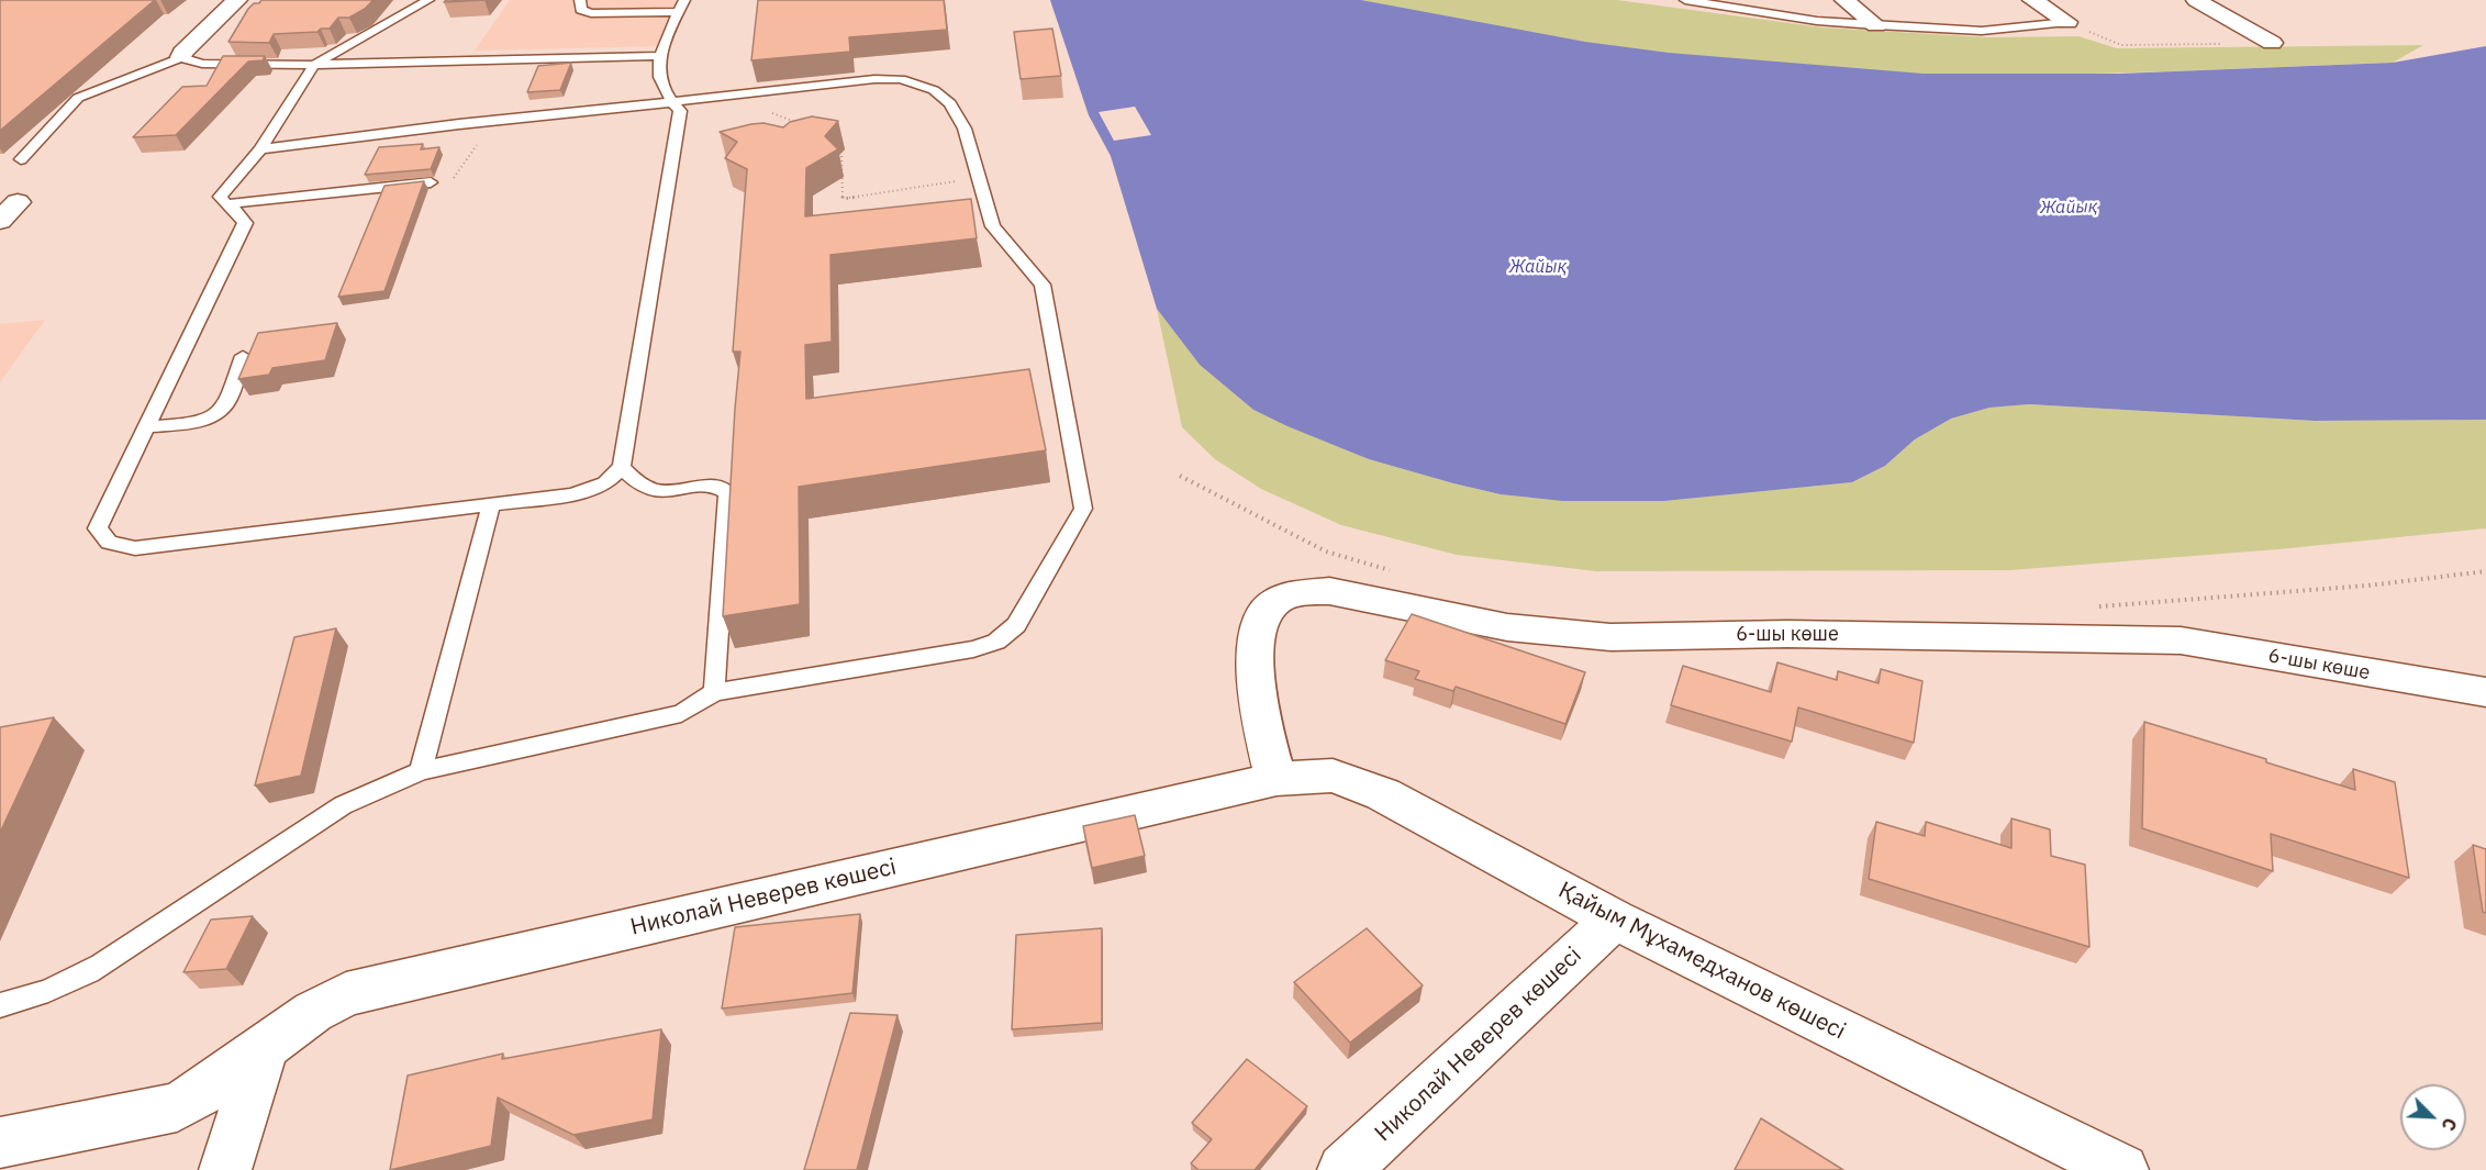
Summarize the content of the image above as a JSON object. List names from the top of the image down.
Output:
{
  "streets": {
    "street": ["6-шы көше", "Николай Неверев көшесі", "Қайым Мұхамедханов көшесi"]
  },
  "crossings": [
    ["6-шы көше", "Николай Неверев көшесі"],
    ["6-шы көше", "Қайым Мұхамедханов көшесi"],
    ["Николай Неверев көшесі", "Қайым Мұхамедханов көшесi"]
  ],
  "water": ["Жайық"],
  "north": "bottom right"
}
